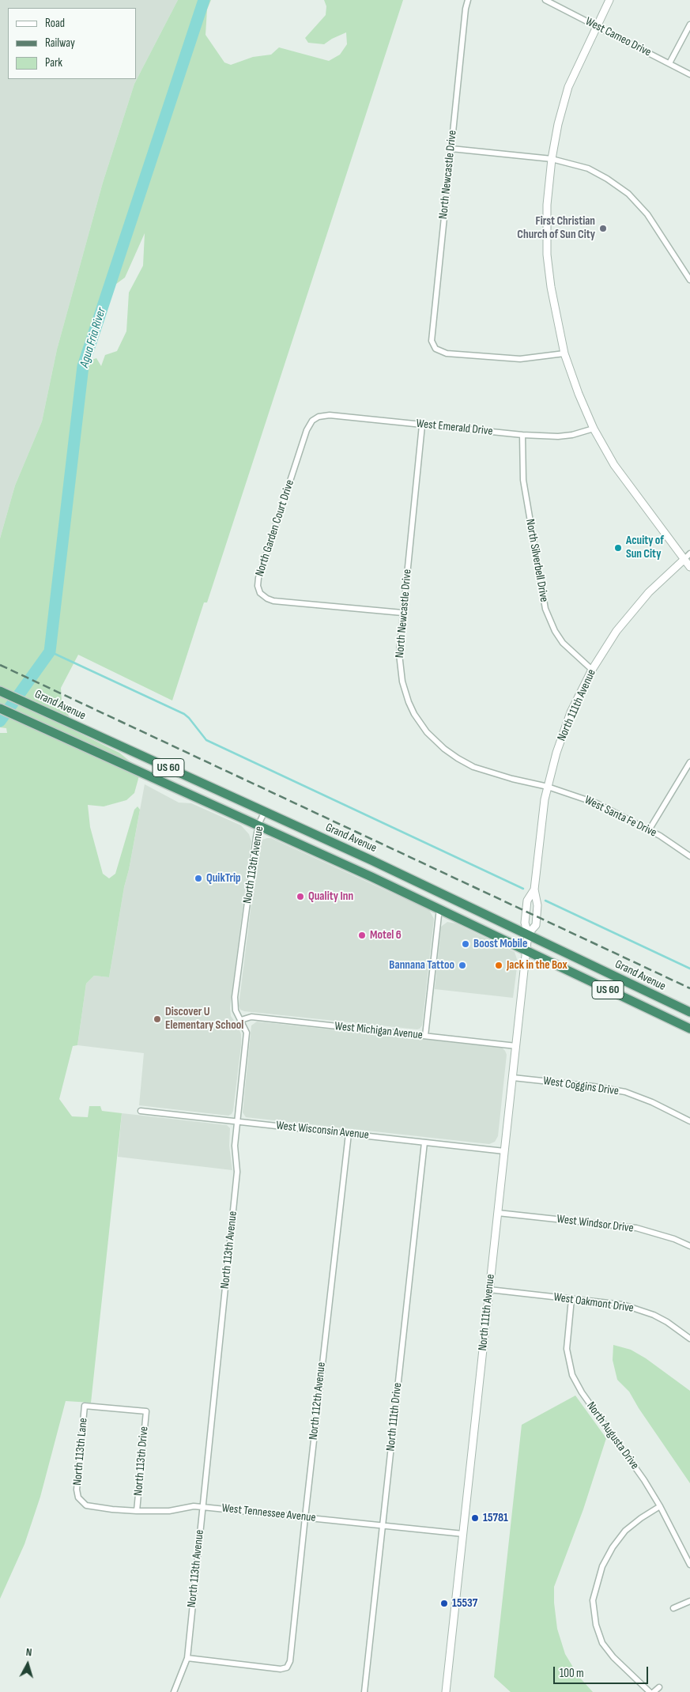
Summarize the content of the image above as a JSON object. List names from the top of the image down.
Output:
{
  "streets": {
    "highway": ["Grand Avenue", "US 60"],
    "street": [
      "West Cameo Drive",
      "North Newcastle Drive",
      "West Emerald Drive",
      "North Garden Court Drive",
      "North Silverbell Drive",
      "North 111th Avenue",
      "West Santa Fe Drive",
      "North 113th Avenue",
      "West Michigan Avenue",
      "West Coggins Drive",
      "West Wisconsin Avenue",
      "West Windsor Drive",
      "West Oakmont Drive",
      "North 112th Avenue",
      "North 111th Drive",
      "North Augusta Drive",
      "North 113th Lane",
      "North 113th Drive",
      "West Tennessee Avenue"
    ]
  },
  "crossings": [
    ["North Newcastle Drive", "West Emerald Drive"],
    ["North Newcastle Drive", "North Garden Court Drive"],
    ["North Newcastle Drive", "North 111th Avenue"],
    ["North Newcastle Drive", "West Santa Fe Drive"],
    ["West Emerald Drive", "North Garden Court Drive"],
    ["West Emerald Drive", "North Silverbell Drive"],
    ["North Silverbell Drive", "North 111th Avenue"],
    ["Grand Avenue", "North 111th Avenue"],
    ["Grand Avenue", "North 113th Avenue"],
    ["North 111th Avenue", "US 60"],
    ["North 111th Avenue", "West Santa Fe Drive"],
    ["North 111th Avenue", "West Michigan Avenue"],
    ["North 111th Avenue", "West Coggins Drive"],
    ["North 111th Avenue", "West Wisconsin Avenue"],
    ["North 111th Avenue", "West Windsor Drive"],
    ["North 111th Avenue", "West Oakmont Drive"],
    ["North 111th Avenue", "West Tennessee Avenue"],
    ["US 60", "North 113th Avenue"],
    ["North 113th Avenue", "West Michigan Avenue"],
    ["North 113th Avenue", "West Wisconsin Avenue"],
    ["North 113th Avenue", "North 112th Avenue"],
    ["North 113th Avenue", "West Tennessee Avenue"],
    ["West Wisconsin Avenue", "North 112th Avenue"],
    ["West Wisconsin Avenue", "North 111th Drive"],
    ["West Oakmont Drive", "North Augusta Drive"],
    ["North 112th Avenue", "West Tennessee Avenue"],
    ["North 111th Drive", "West Tennessee Avenue"],
    ["North 113th Lane", "North 113th Drive"],
    ["North 113th Lane", "West Tennessee Avenue"],
    ["North 113th Drive", "West Tennessee Avenue"]
  ],
  "water": ["Agua Fria River"],
  "places": [
    "First Christian Church of Sun City",
    "Acuity of Sun City",
    "QuikTrip",
    "Quality Inn",
    "Motel 6",
    "Boost Mobile",
    "Bannana Tattoo",
    "Jack in the Box",
    "Discover U Elementary School",
    "15781",
    "15537"
  ],
  "legend": ["Road", "Railway", "Park"],
  "scale_bar": "100 m",
  "north": "top"
}
